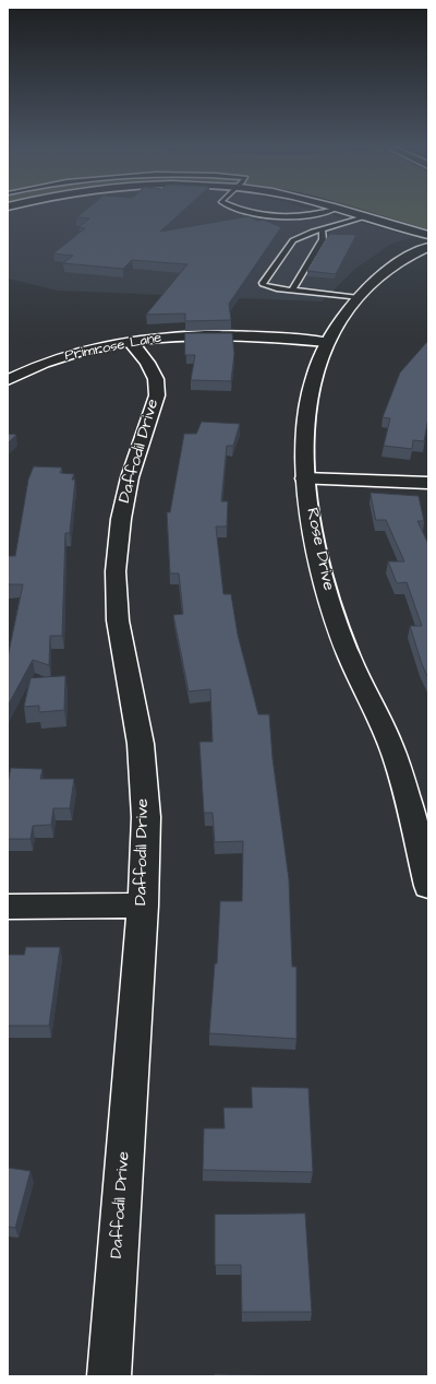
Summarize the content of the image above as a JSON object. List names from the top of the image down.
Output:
{
  "streets": {
    "street": ["Primrose Lane", "Daffodil Drive", "Rose Drive"]
  },
  "crossings": [
    ["Primrose Lane", "Daffodil Drive"],
    ["Primrose Lane", "Rose Drive"]
  ]
}
